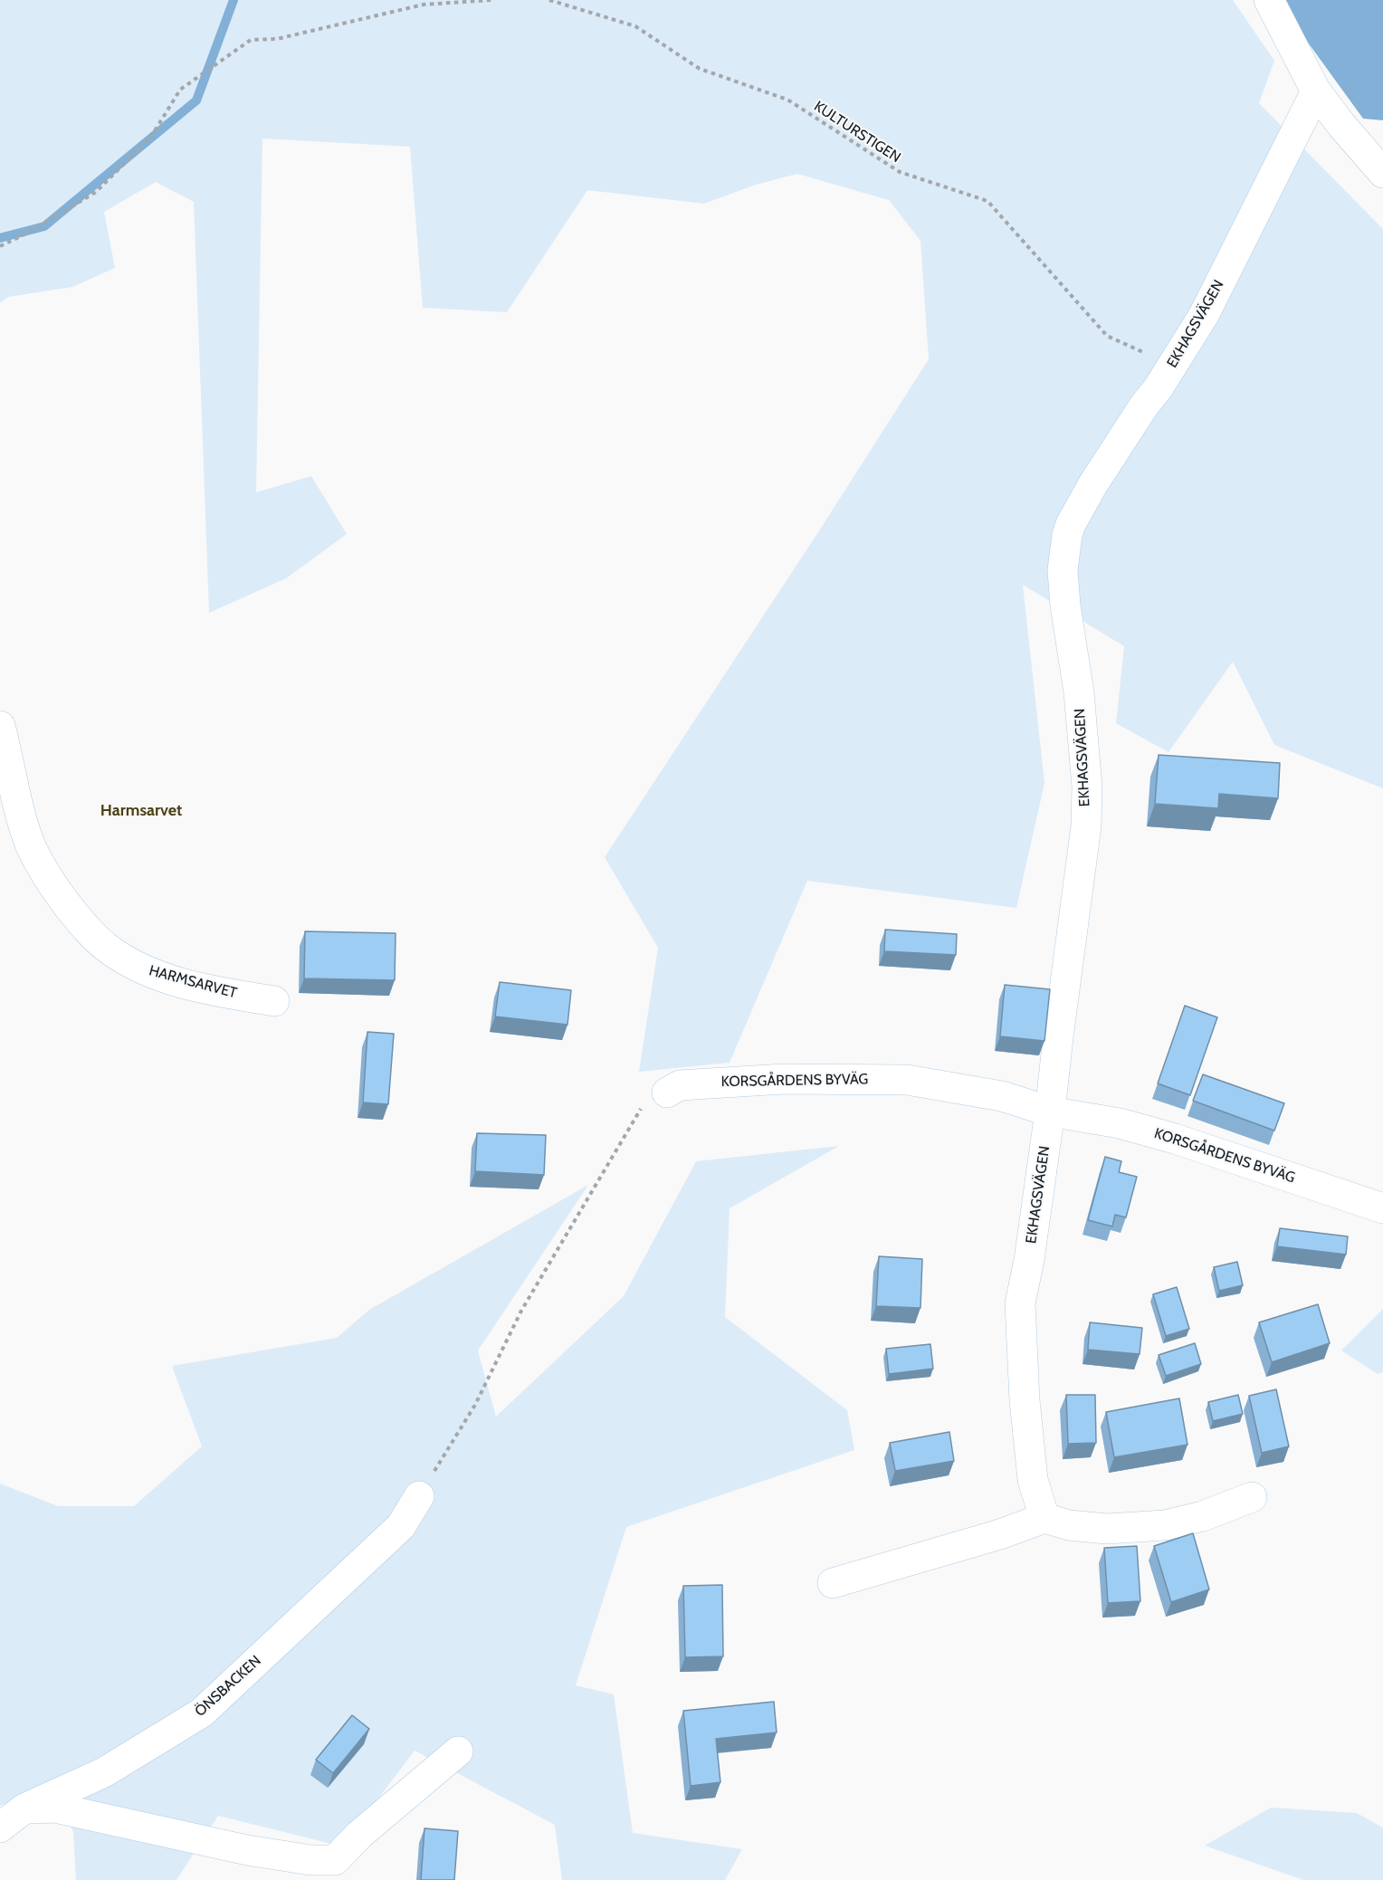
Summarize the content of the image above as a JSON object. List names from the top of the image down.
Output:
{
  "streets": {
    "street": [
      "EKHAGSVÄGEN",
      "HARMSARVET",
      "KORSGÅRDENS BYVÄG",
      "ÖNSBACKEN"
    ],
    "path": ["KULTURSTIGEN"]
  },
  "crossings": [
    ["KULTURSTIGEN", "EKHAGSVÄGEN"],
    ["EKHAGSVÄGEN", "KORSGÅRDENS BYVÄG"]
  ],
  "districts": ["Harmsarvet"]
}
